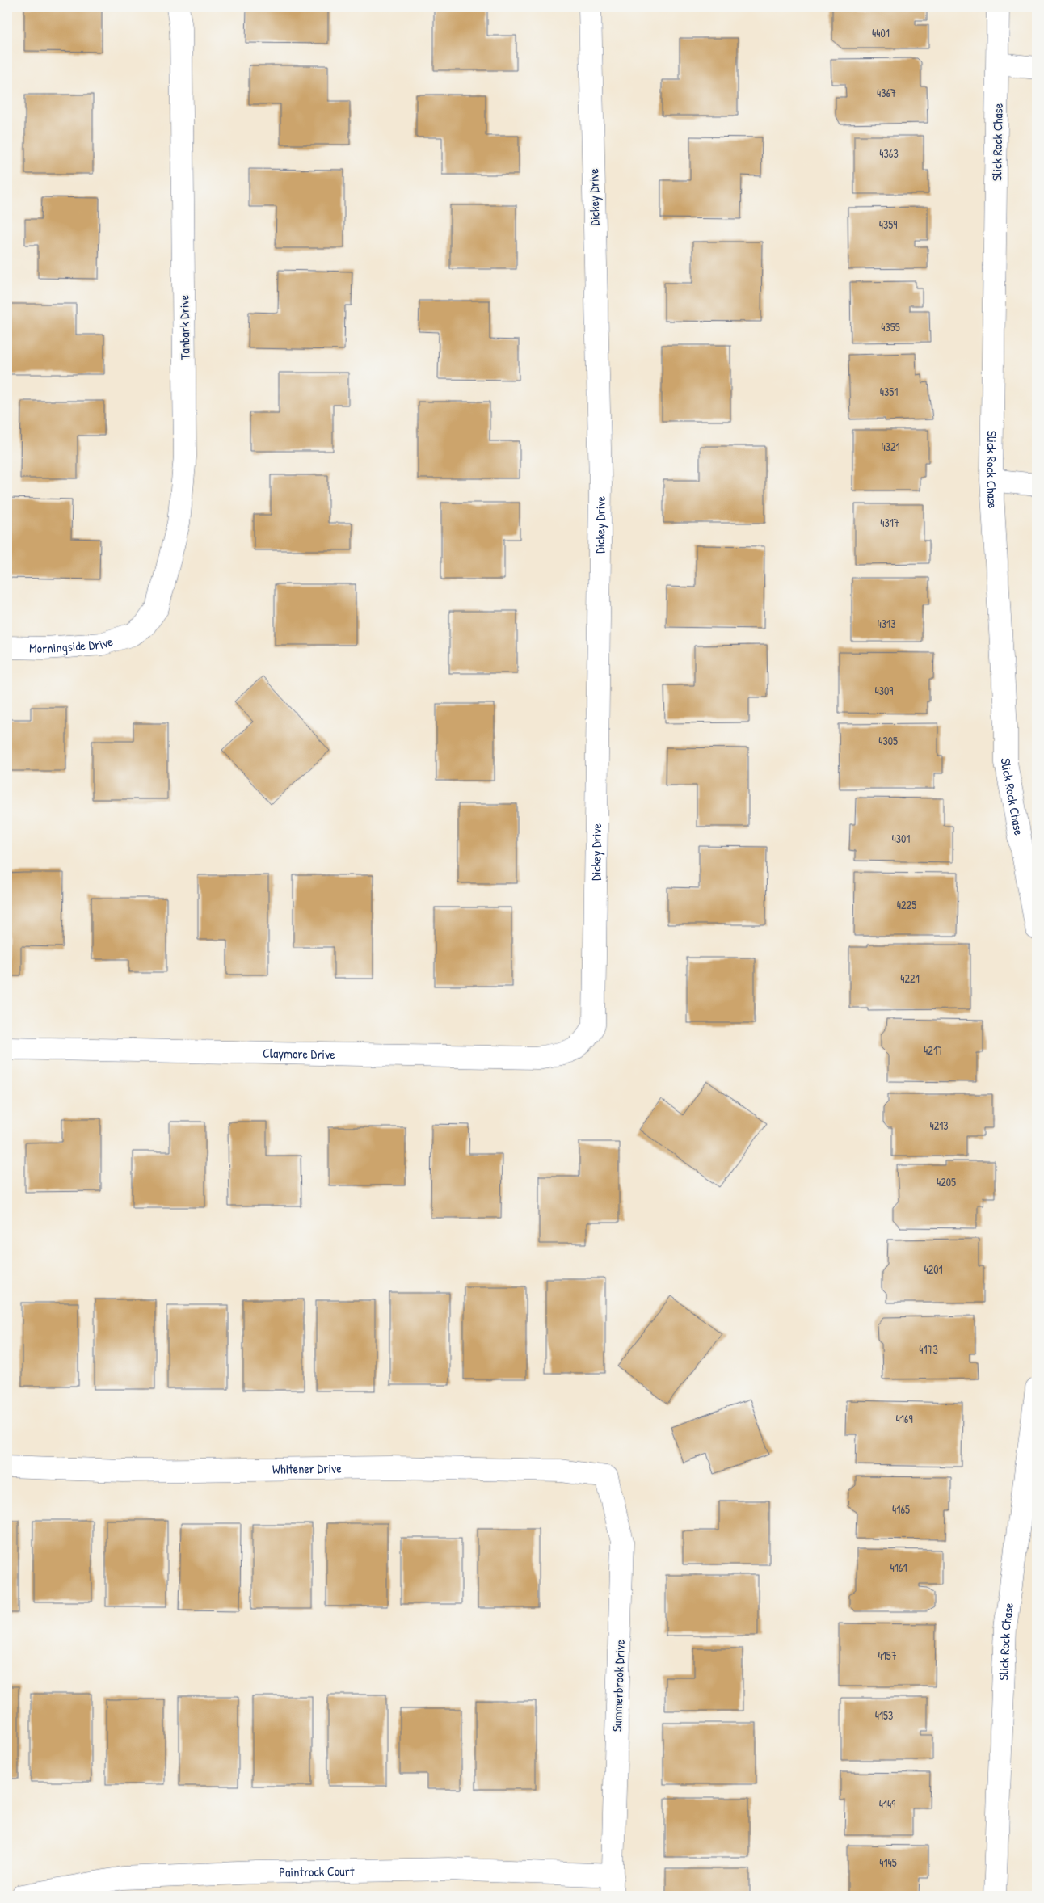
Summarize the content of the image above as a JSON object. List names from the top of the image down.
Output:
{
  "streets": {
    "street": [
      "Slick Rock Chase",
      "Dickey Drive",
      "Tanbark Drive",
      "Morningside Drive",
      "Claymore Drive",
      "Whitener Drive",
      "Summerbrook Drive",
      "Paintrock Court"
    ]
  },
  "crossings": [
    ["Dickey Drive", "Claymore Drive"],
    ["Tanbark Drive", "Morningside Drive"],
    ["Whitener Drive", "Summerbrook Drive"],
    ["Summerbrook Drive", "Paintrock Court"]
  ],
  "house_numbers": [
    "4401",
    "4367",
    "4363",
    "4359",
    "4355",
    "4351",
    "4321",
    "4317",
    "4313",
    "4309",
    "4305",
    "4301",
    "4225",
    "4221",
    "4217",
    "4213",
    "4205",
    "4201",
    "4173",
    "4169",
    "4165",
    "4161",
    "4157",
    "4153",
    "4149",
    "4145"
  ]
}
